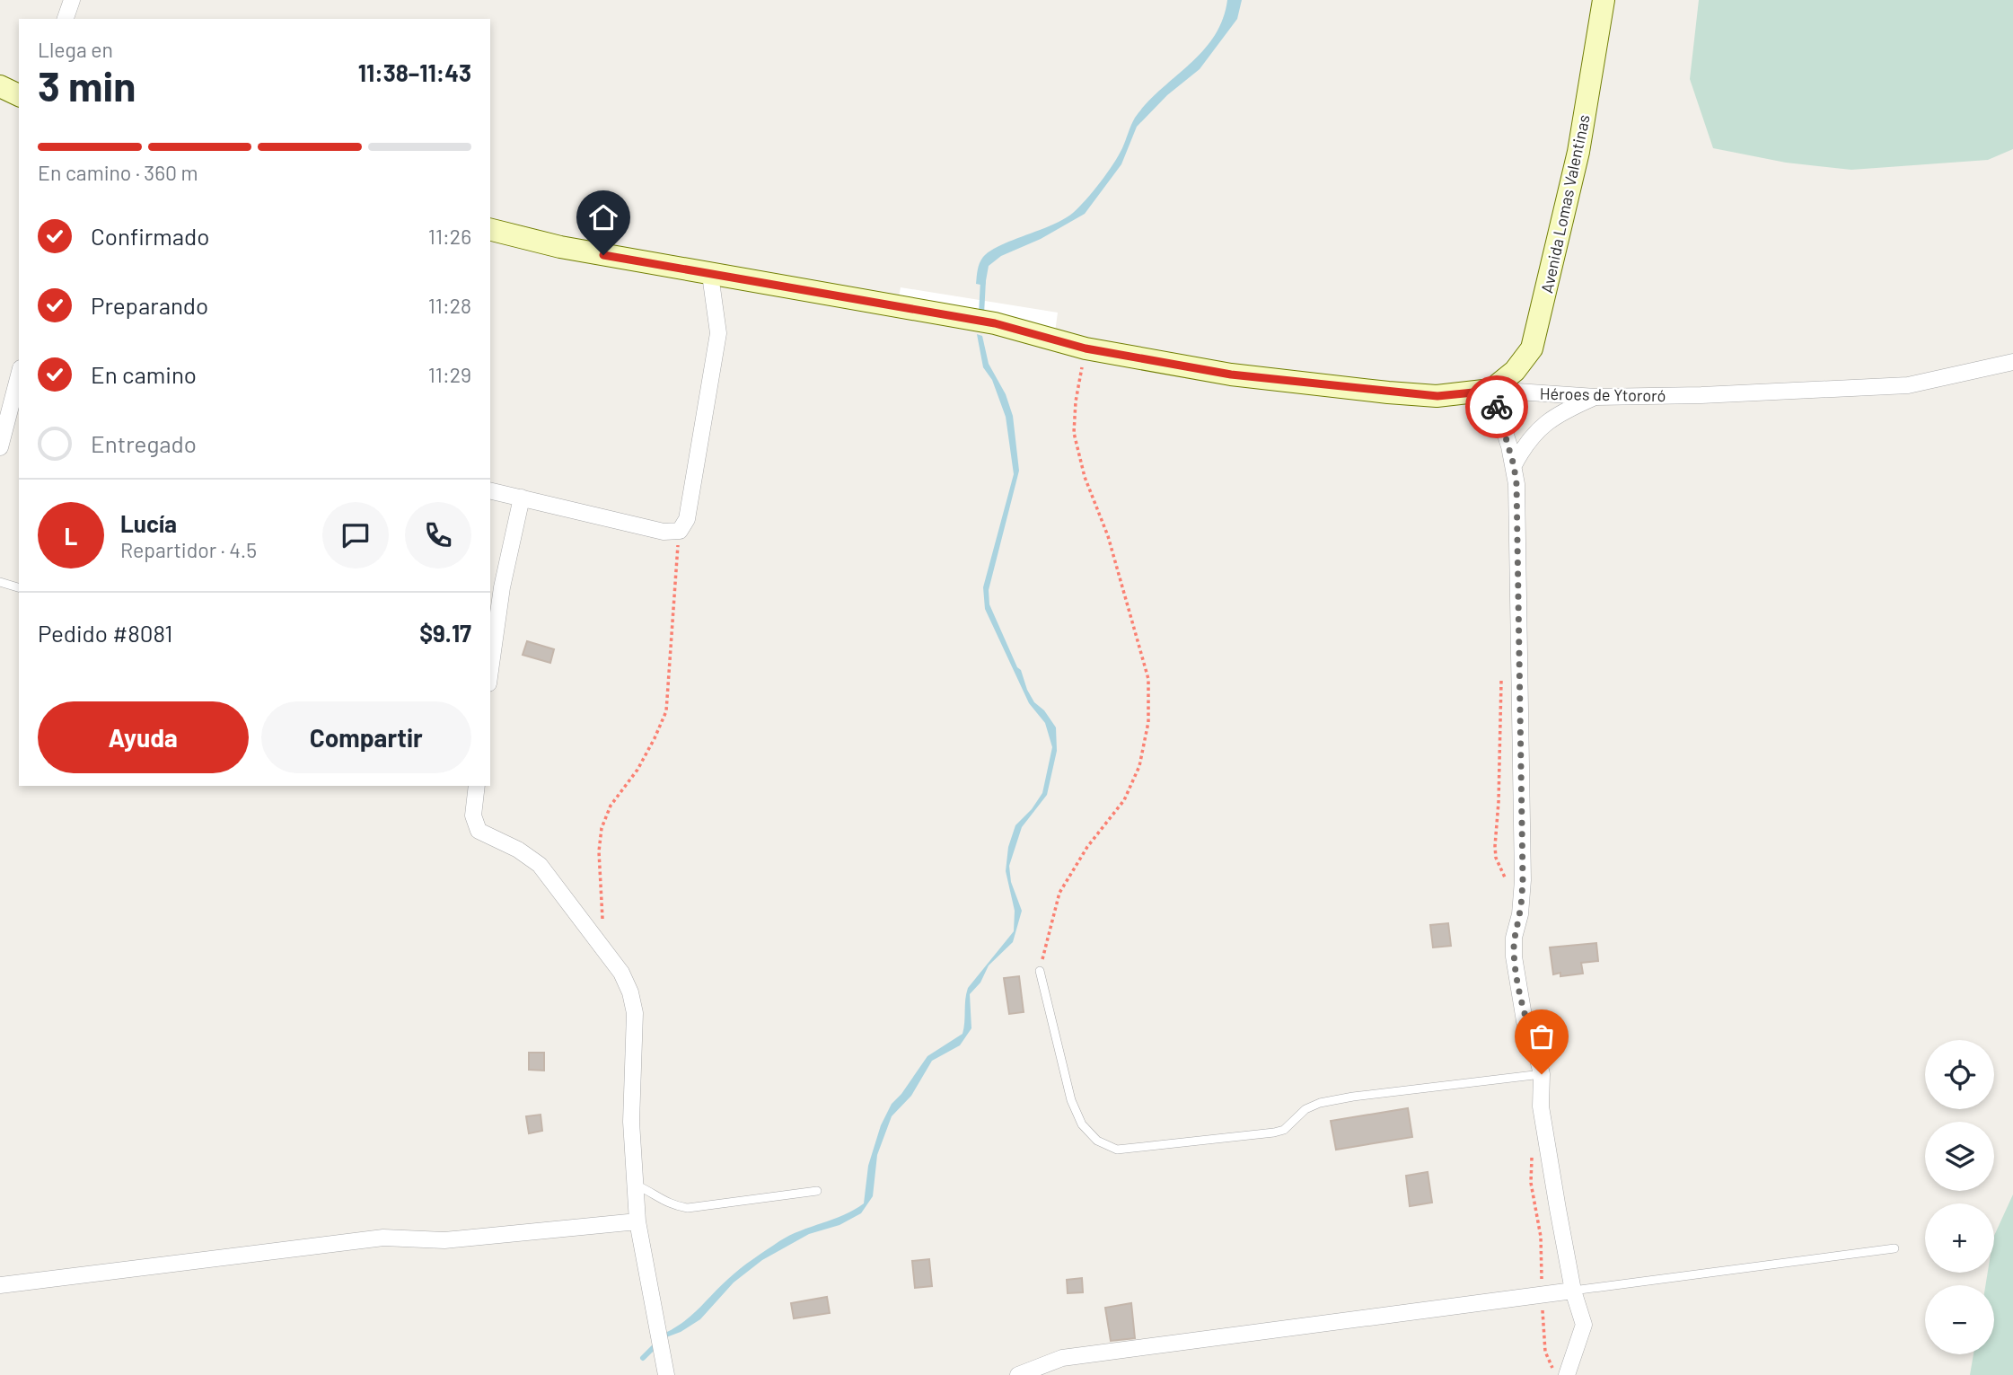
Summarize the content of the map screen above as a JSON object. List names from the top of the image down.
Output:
{
  "streets": {
    "main road": ["Avenida Lomas Valentinas", "Héroes de Ytororó"]
  },
  "crossings": [
    ["Avenida Lomas Valentinas", "Héroes de Ytororó"]
  ],
  "page": {
    "heading": ["3 min", "Llega en", "11:38–11:43"],
    "panel": [
      "Lucía",
      "Repartidor · 4.5",
      "Pedido #8081",
      "$9.17"
    ],
    "bar": "En camino · 360 m",
    "list": [
      ["Confirmado", "11:26"],
      ["Preparando", "11:28"],
      ["En camino", "11:29"],
      "Entregado"
    ],
    "round": "L",
    "buttons": ["Ayuda", "Compartir"],
    "map_buttons": ["+", "−"]
  }
}
